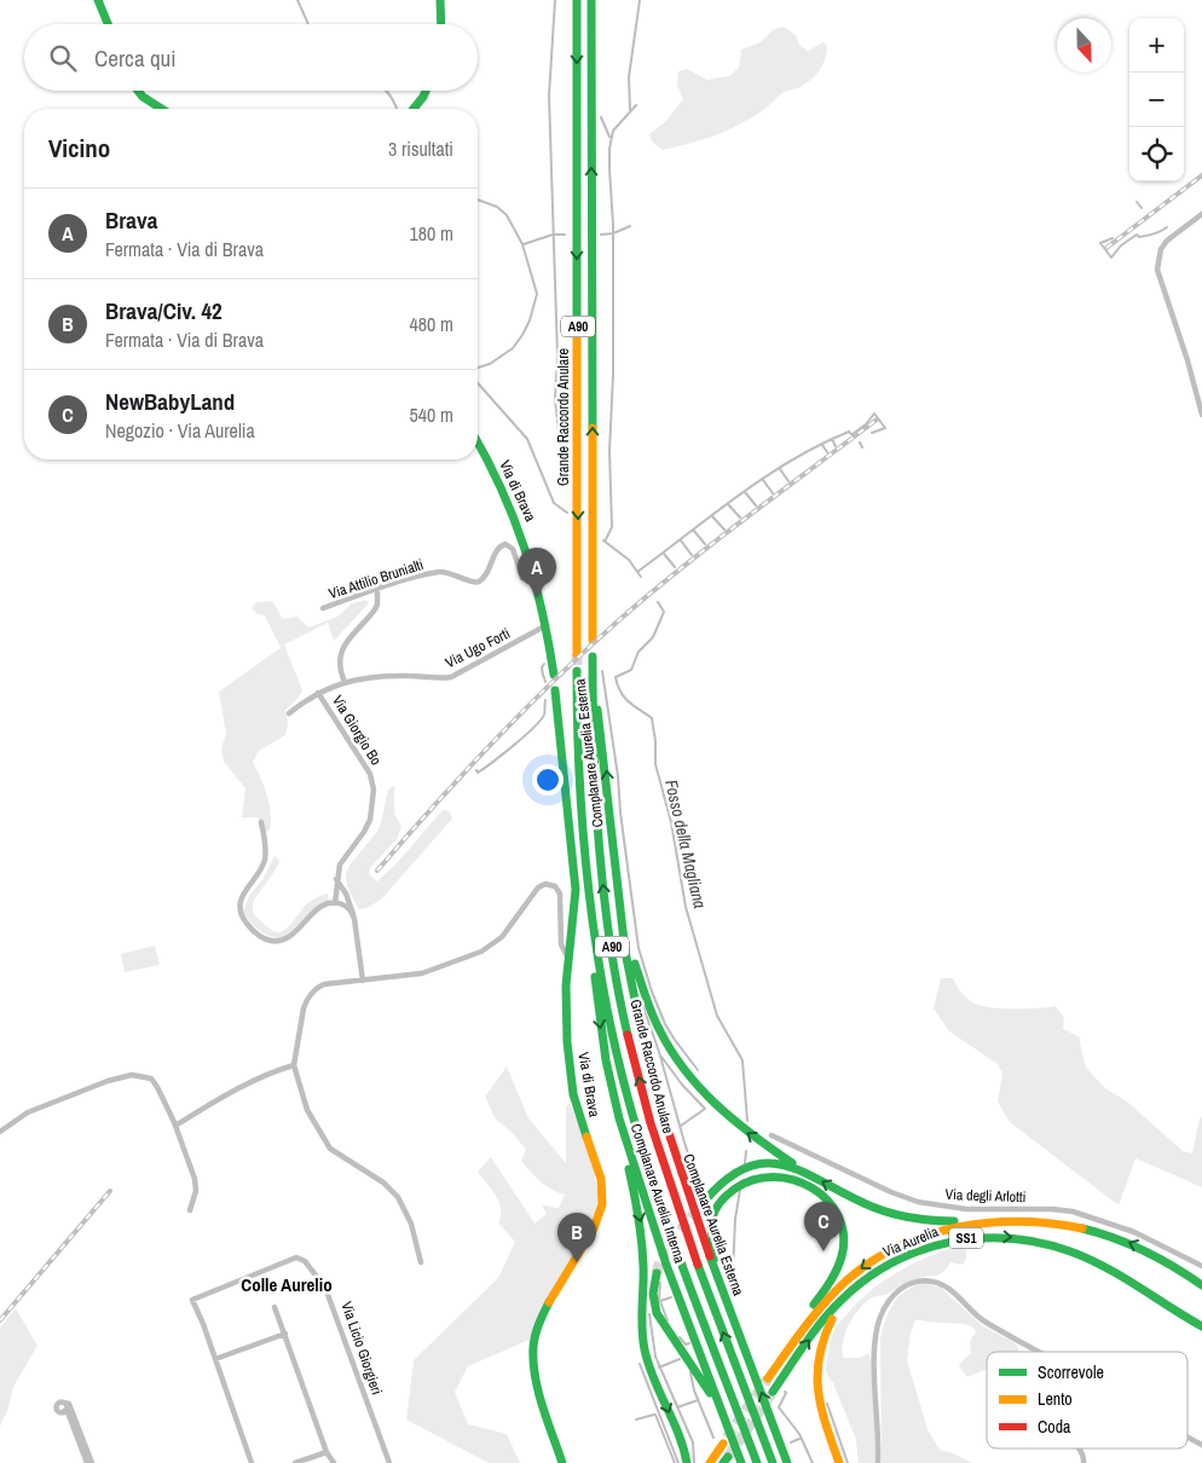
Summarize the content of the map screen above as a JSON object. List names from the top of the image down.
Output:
{
  "streets": {
    "main road": [
      "A90",
      "Grande Raccordo Anulare",
      "Via di Brava",
      "Complanare Aurelia Esterna",
      "Complanare Aurelia Interna",
      "SS1",
      "Via Aurelia"
    ],
    "street": [
      "Via Attilio Brunialti",
      "Via Ugo Forti",
      "Via Giorgio Bo",
      "Via degli Arlotti",
      "Via Licio Giorgieri"
    ]
  },
  "crossings": [
    ["Grande Raccordo Anulare", "Complanare Aurelia Esterna"],
    ["Grande Raccordo Anulare", "Complanare Aurelia Interna"],
    ["Via di Brava", "Via Attilio Brunialti"],
    ["Via di Brava", "Via Ugo Forti"],
    ["Via Ugo Forti", "Via Giorgio Bo"]
  ],
  "one_way": ["Complanare Aurelia Esterna", "Complanare Aurelia Interna"],
  "districts": ["Colle Aurelio"],
  "water": ["Fosso della Magliana"],
  "legend": ["Scorrevole", "Lento", "Coda"],
  "north": "bottom",
  "page": {
    "map_buttons": ["+", "−"],
    "search": "Cerca qui",
    "heading": ["Vicino", "3 risultati"],
    "list": [
      {
        "mark": "A",
        "name": "Brava",
        "note": "Fermata · Via di Brava",
        "value": "180 m"
      },
      {
        "mark": "B",
        "name": "Brava/Civ. 42",
        "note": "Fermata · Via di Brava",
        "value": "480 m"
      },
      {
        "mark": "C",
        "name": "NewBabyLand",
        "note": "Negozio · Via Aurelia",
        "value": "540 m"
      }
    ],
    "pins": ["A", "C", "B"]
  }
}
